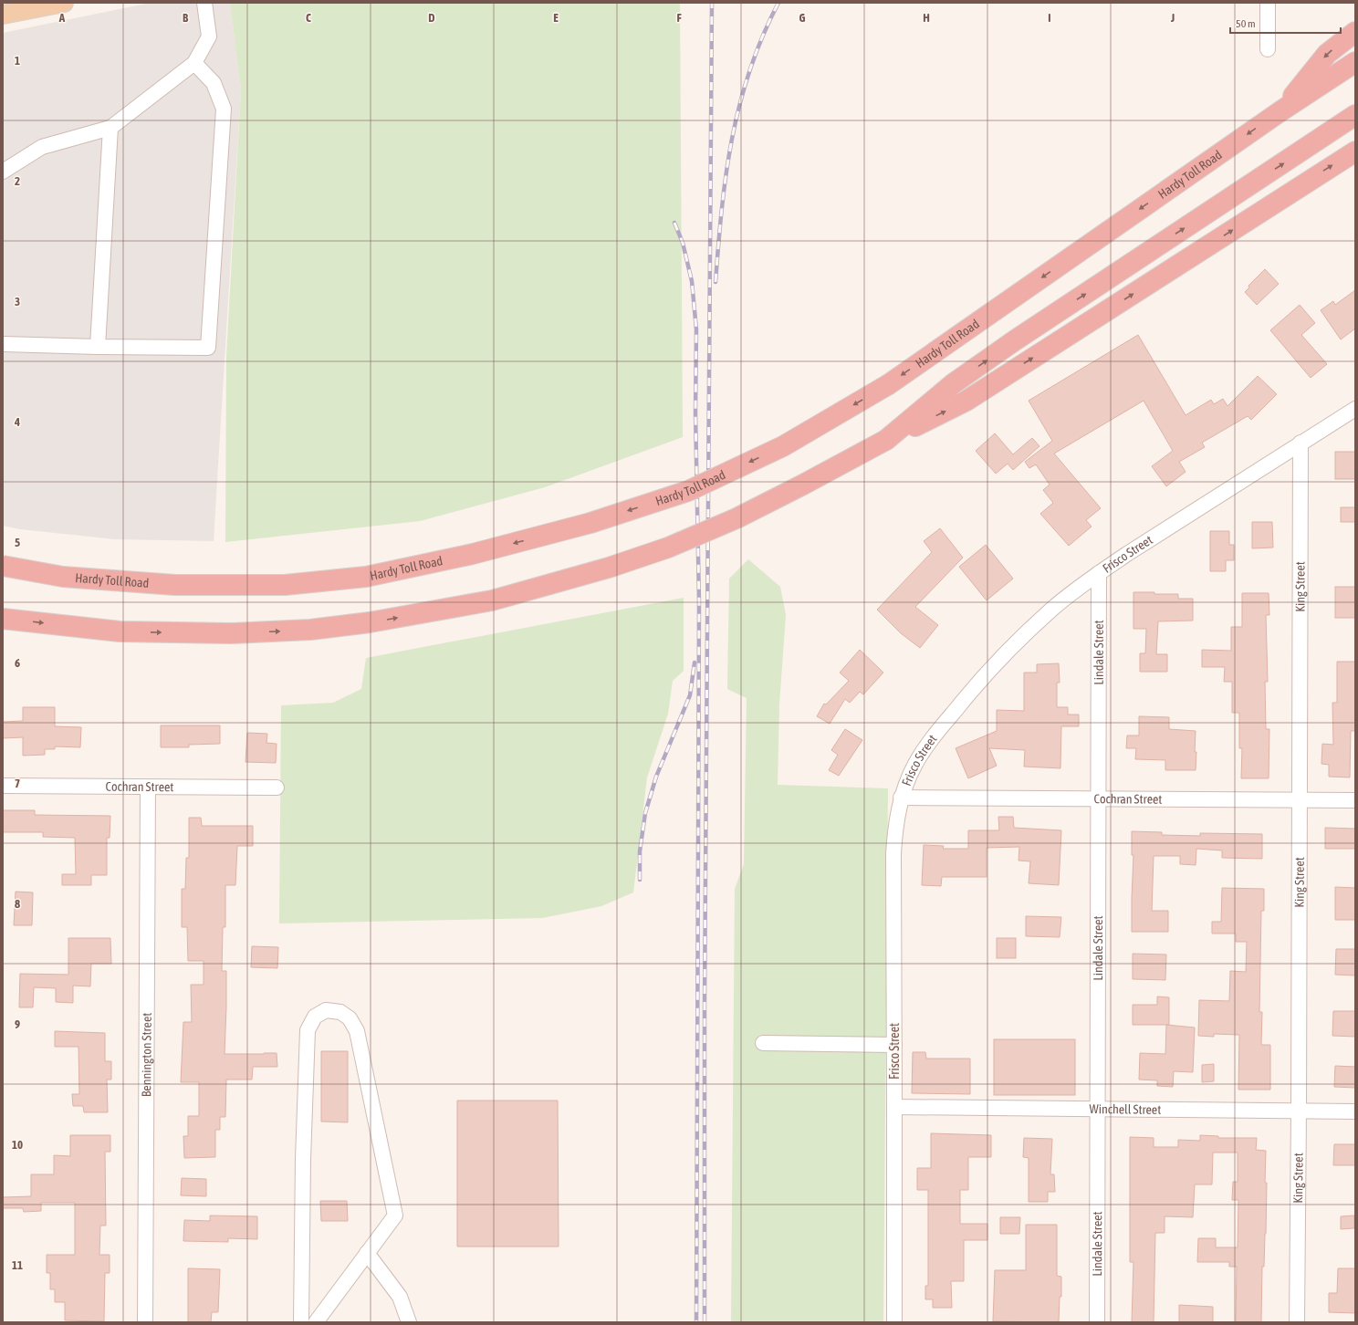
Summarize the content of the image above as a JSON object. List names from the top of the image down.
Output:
{
  "streets": {
    "highway": ["Hardy Toll Road"],
    "street": [
      "Frisco Street",
      "King Street",
      "Lindale Street",
      "Cochran Street",
      "Bennington Street",
      "Winchell Street"
    ]
  },
  "crossings": [
    ["Frisco Street", "King Street"],
    ["Frisco Street", "Lindale Street"],
    ["Frisco Street", "Cochran Street"],
    ["Frisco Street", "Winchell Street"],
    ["King Street", "Cochran Street"],
    ["King Street", "Winchell Street"],
    ["Lindale Street", "Cochran Street"],
    ["Lindale Street", "Winchell Street"],
    ["Cochran Street", "Bennington Street"]
  ],
  "scale_bar": "50 m",
  "grid": {
    "columns": [
      "A",
      "B",
      "C",
      "D",
      "E",
      "F",
      "G",
      "H",
      "I",
      "J"
    ],
    "rows": [
      "1",
      "2",
      "3",
      "4",
      "5",
      "6",
      "7",
      "8",
      "9",
      "10",
      "11"
    ]
  }
}
